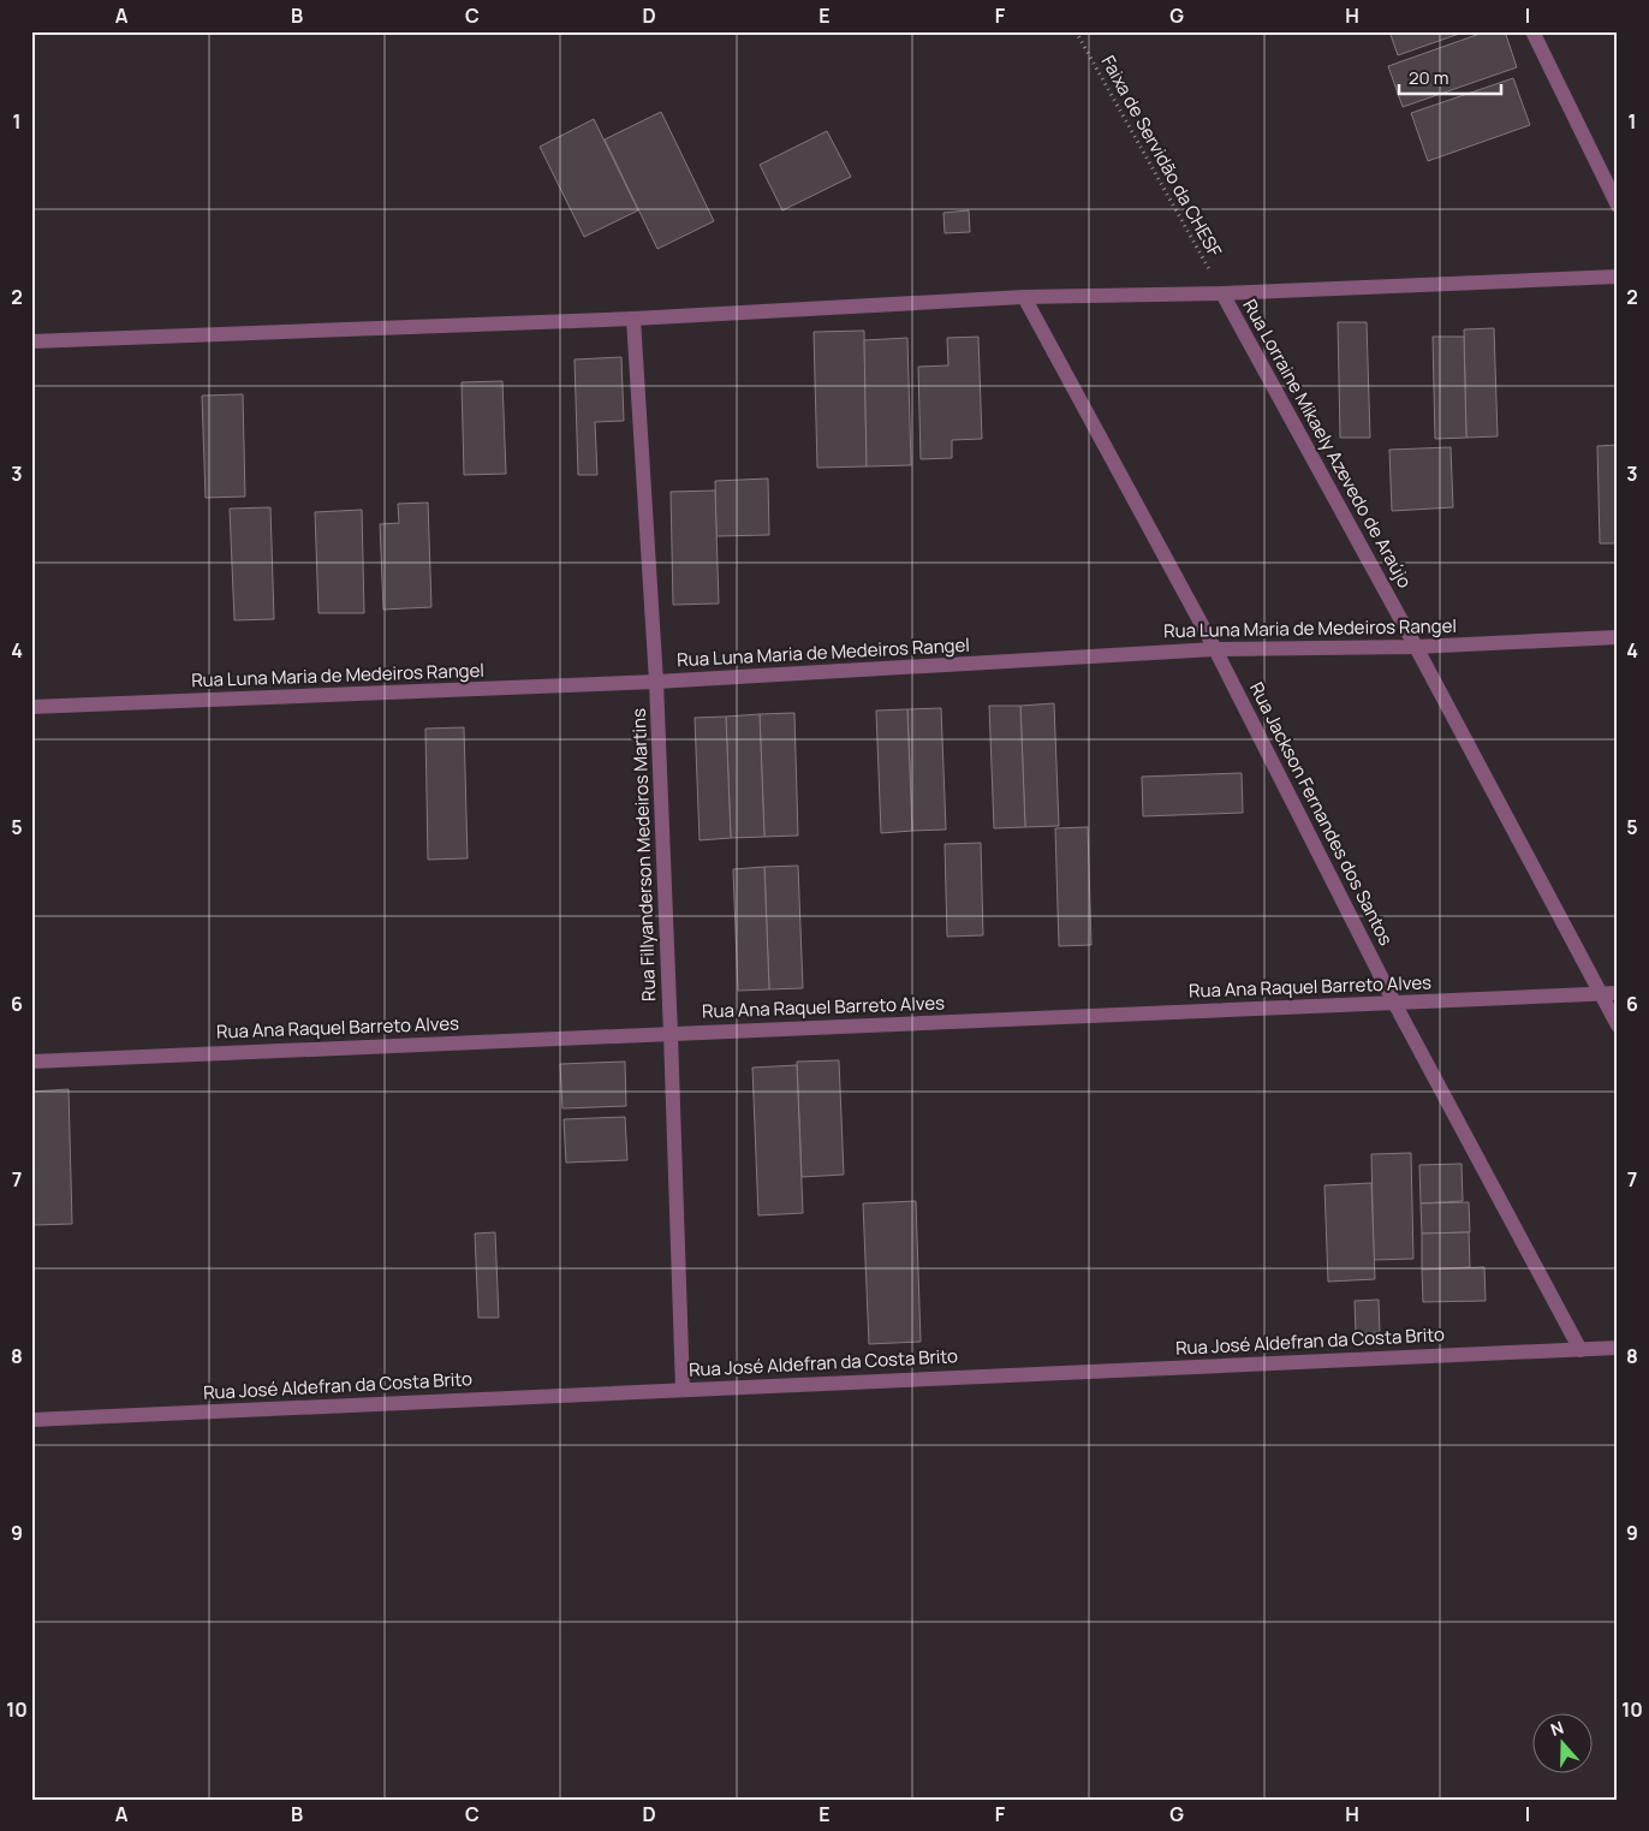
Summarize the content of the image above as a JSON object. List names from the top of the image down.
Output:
{
  "streets": {
    "street": [
      "Rua Lorraine Mikaely Azevedo de Araújo",
      "Rua Luna Maria de Medeiros Rangel",
      "Rua Jackson Fernandes dos Santos",
      "Rua Fillyanderson Medeiros Martins",
      "Rua Ana Raquel Barreto Alves",
      "Rua José Aldefran da Costa Brito"
    ],
    "path": ["Faixa de Servidão da CHESF"]
  },
  "crossings": [
    ["Faixa de Servidão da CHESF", "Rua Lorraine Mikaely Azevedo de Araújo"],
    ["Rua Lorraine Mikaely Azevedo de Araújo", "Rua Luna Maria de Medeiros Rangel"],
    ["Rua Lorraine Mikaely Azevedo de Araújo", "Rua Ana Raquel Barreto Alves"],
    ["Rua Luna Maria de Medeiros Rangel", "Rua Jackson Fernandes dos Santos"],
    ["Rua Luna Maria de Medeiros Rangel", "Rua Fillyanderson Medeiros Martins"],
    ["Rua Jackson Fernandes dos Santos", "Rua Ana Raquel Barreto Alves"],
    ["Rua Jackson Fernandes dos Santos", "Rua José Aldefran da Costa Brito"],
    ["Rua Fillyanderson Medeiros Martins", "Rua Ana Raquel Barreto Alves"],
    ["Rua Fillyanderson Medeiros Martins", "Rua José Aldefran da Costa Brito"]
  ],
  "scale_bar": "20 m",
  "north": "top",
  "grid": {
    "columns": [
      "A",
      "B",
      "C",
      "D",
      "E",
      "F",
      "G",
      "H",
      "I"
    ],
    "rows": [
      "1",
      "2",
      "3",
      "4",
      "5",
      "6",
      "7",
      "8",
      "9",
      "10"
    ]
  }
}
